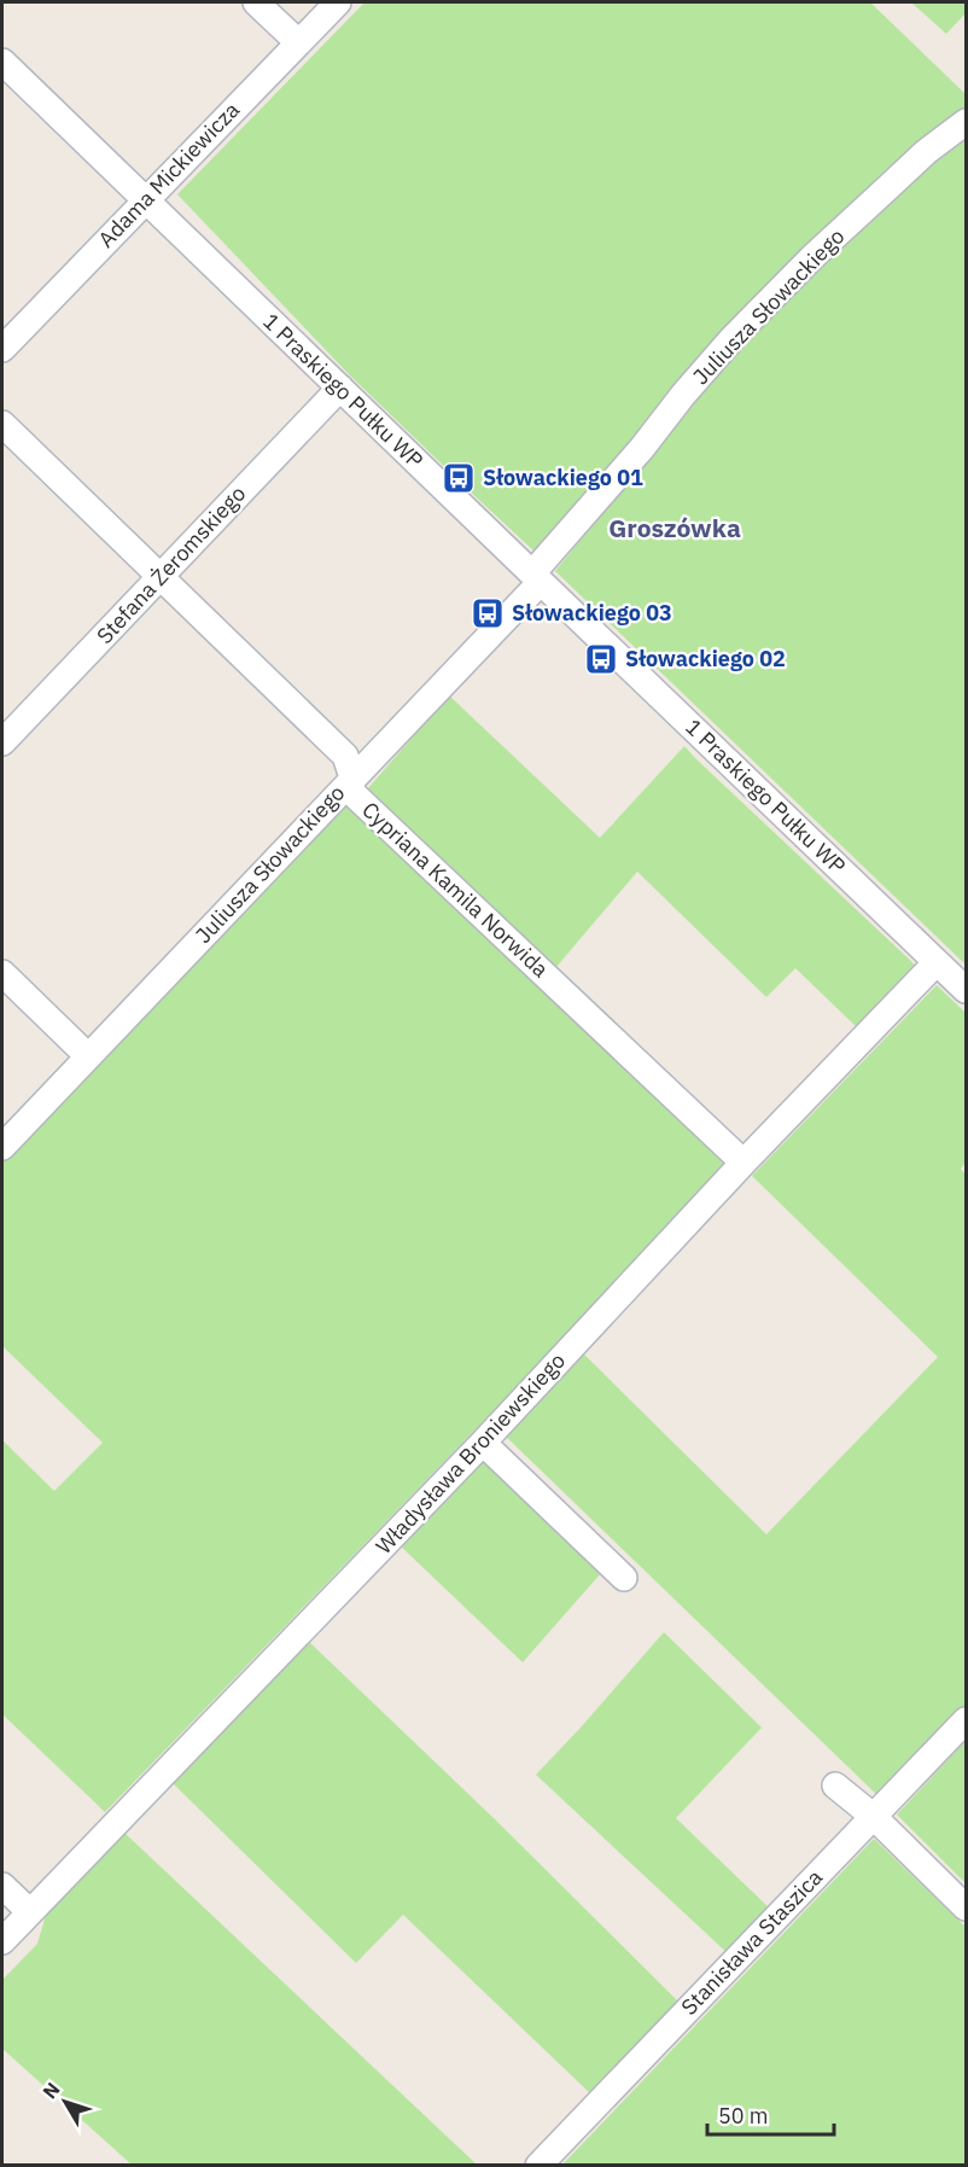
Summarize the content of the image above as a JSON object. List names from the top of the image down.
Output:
{
  "streets": {
    "street": [
      "Adama Mickiewicza",
      "Juliusza Słowackiego",
      "1 Praskiego Pułku WP",
      "Stefana Żeromskiego",
      "Cypriana Kamila Norwida",
      "Władysława Broniewskiego",
      "Stanisława Staszica"
    ]
  },
  "crossings": [
    ["Adama Mickiewicza", "1 Praskiego Pułku WP"],
    ["Juliusza Słowackiego", "1 Praskiego Pułku WP"],
    ["Juliusza Słowackiego", "Cypriana Kamila Norwida"],
    ["1 Praskiego Pułku WP", "Stefana Żeromskiego"],
    ["1 Praskiego Pułku WP", "Władysława Broniewskiego"],
    ["Stefana Żeromskiego", "Cypriana Kamila Norwida"],
    ["Cypriana Kamila Norwida", "Władysława Broniewskiego"]
  ],
  "districts": ["Groszówka"],
  "places": {
    "bus stop": ["Słowackiego 01", "Słowackiego 03", "Słowackiego 02"]
  },
  "scale_bar": "50 m",
  "north": "top left"
}
